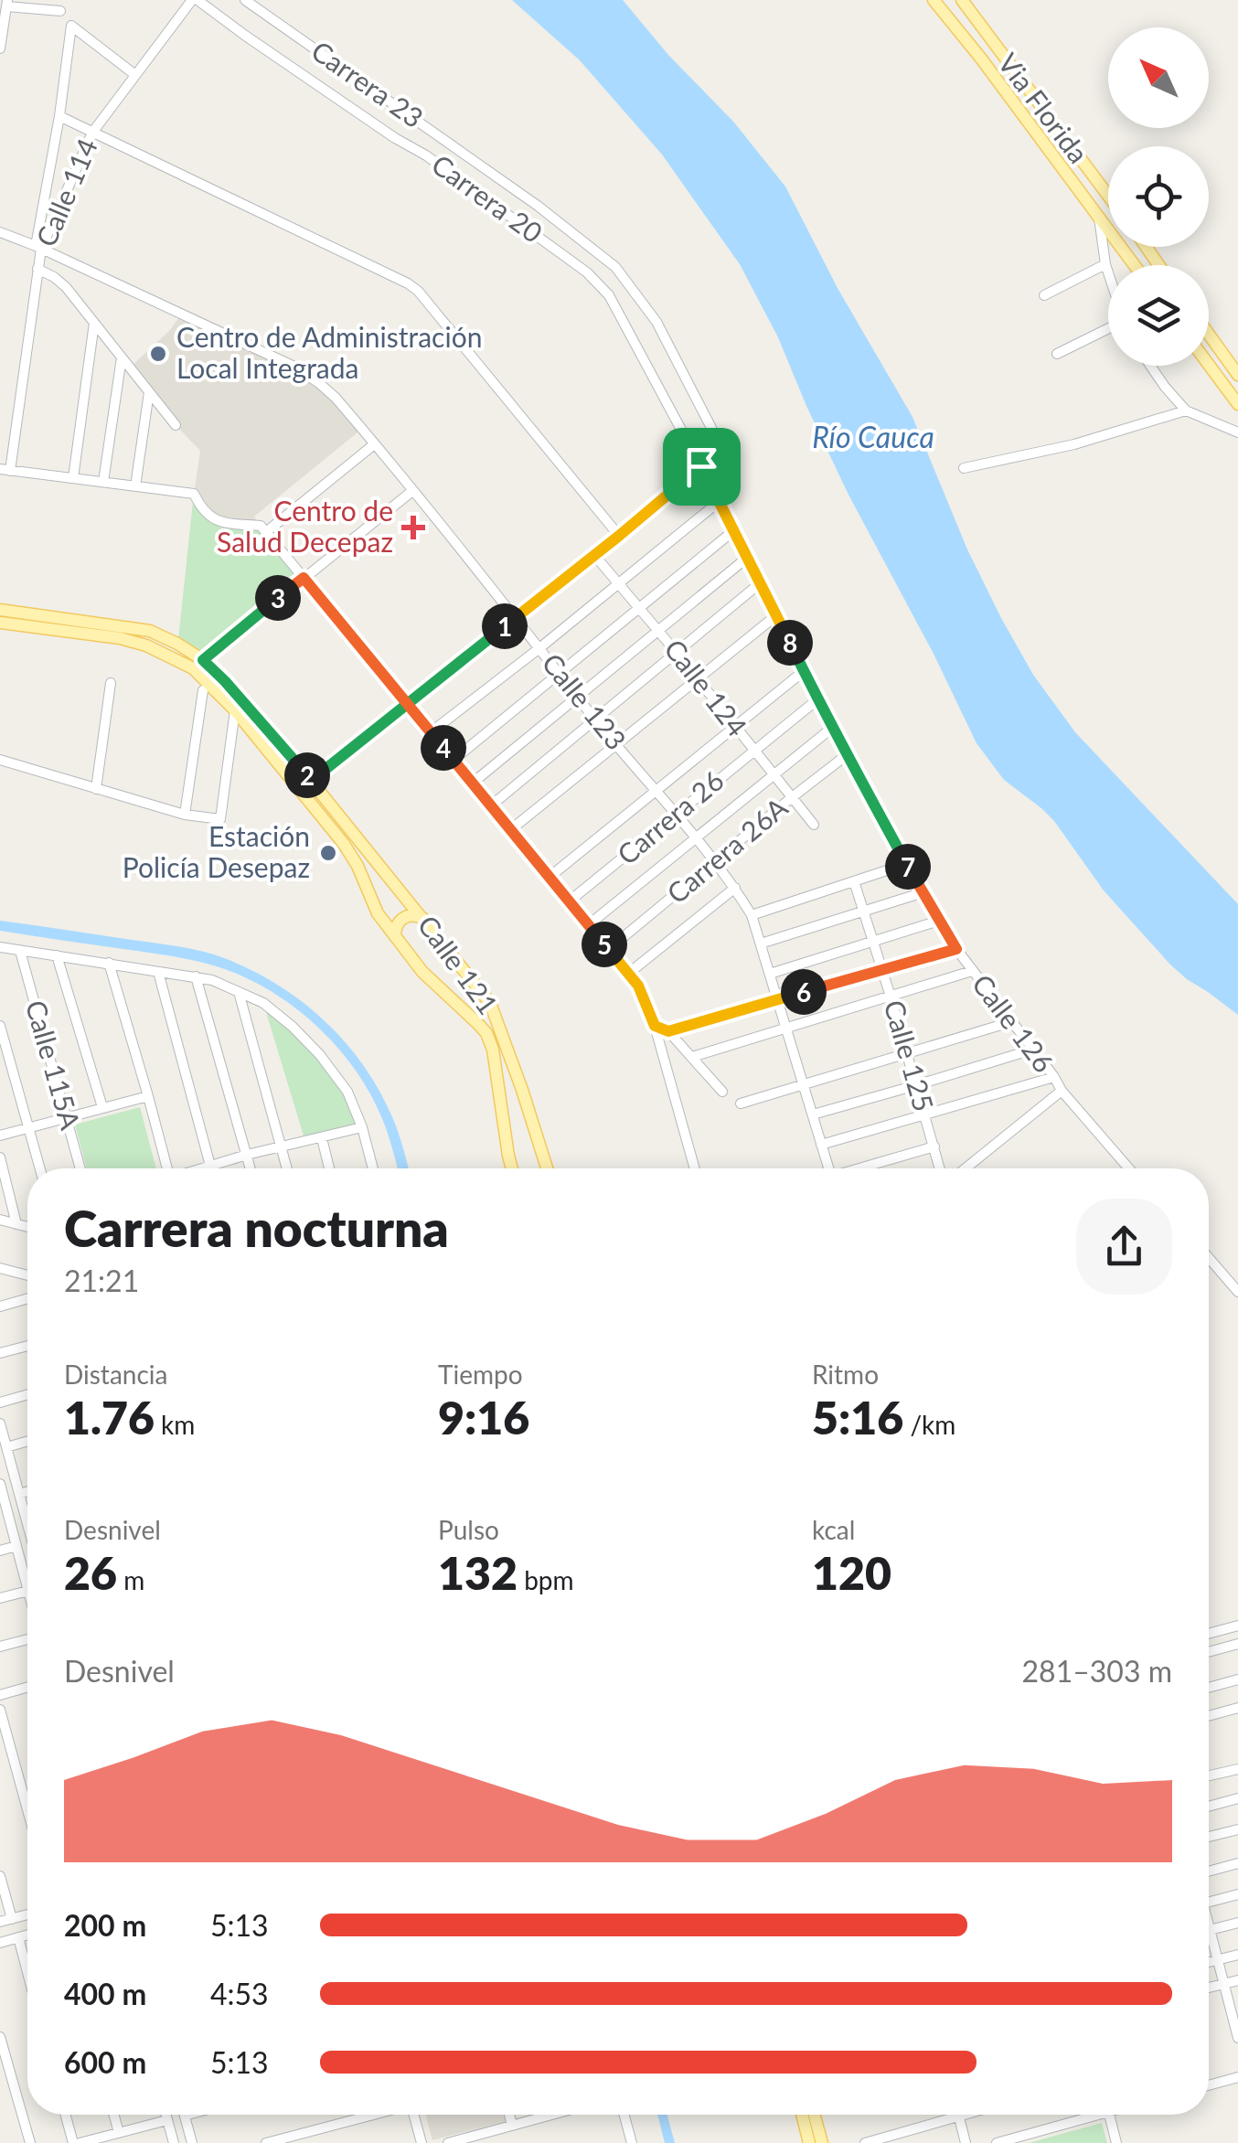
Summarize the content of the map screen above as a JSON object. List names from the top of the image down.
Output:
{
  "streets": {
    "main road": ["Via Florida", "Calle 121"],
    "street": [
      "Carrera 23",
      "Calle 114",
      "Carrera 20",
      "Calle 124",
      "Calle 123",
      "Carrera 26",
      "Carrera 26A",
      "Calle 126",
      "Calle 125",
      "Calle 115A"
    ]
  },
  "crossings": [
    ["Calle 114", "Carrera 20"],
    ["Calle 114", "Calle 123"],
    ["Carrera 20", "Calle 126"],
    ["Calle 124", "Carrera 26"],
    ["Calle 124", "Carrera 26A"],
    ["Calle 123", "Carrera 26"],
    ["Calle 123", "Carrera 26A"],
    ["Carrera 26", "Calle 126"],
    ["Carrera 26A", "Calle 126"]
  ],
  "water": ["Río Cauca"],
  "places": {
    "other": ["Centro de Administración Local Integrada", "Estación Policía Desepaz"],
    "health": ["Centro de Salud Decepaz"]
  },
  "north": "top left",
  "page": {
    "pins": [
      "3",
      "1",
      "8",
      "4",
      "2",
      "7",
      "5",
      "6"
    ],
    "heading": ["Carrera nocturna", "21:21"],
    "stats": [
      ["Distancia", "1.76 km"],
      ["Tiempo", "9:16"],
      ["Ritmo", "5:16 /km"],
      ["Desnivel", "26 m"],
      ["Pulso", "132 bpm"],
      ["kcal", "120"]
    ],
    "chart": ["Desnivel", "281–303 m"],
    "list": [
      {
        "name": "200 m",
        "note": "5:13"
      },
      {
        "name": "400 m",
        "note": "4:53"
      },
      {
        "name": "600 m",
        "note": "5:13"
      }
    ]
  }
}
